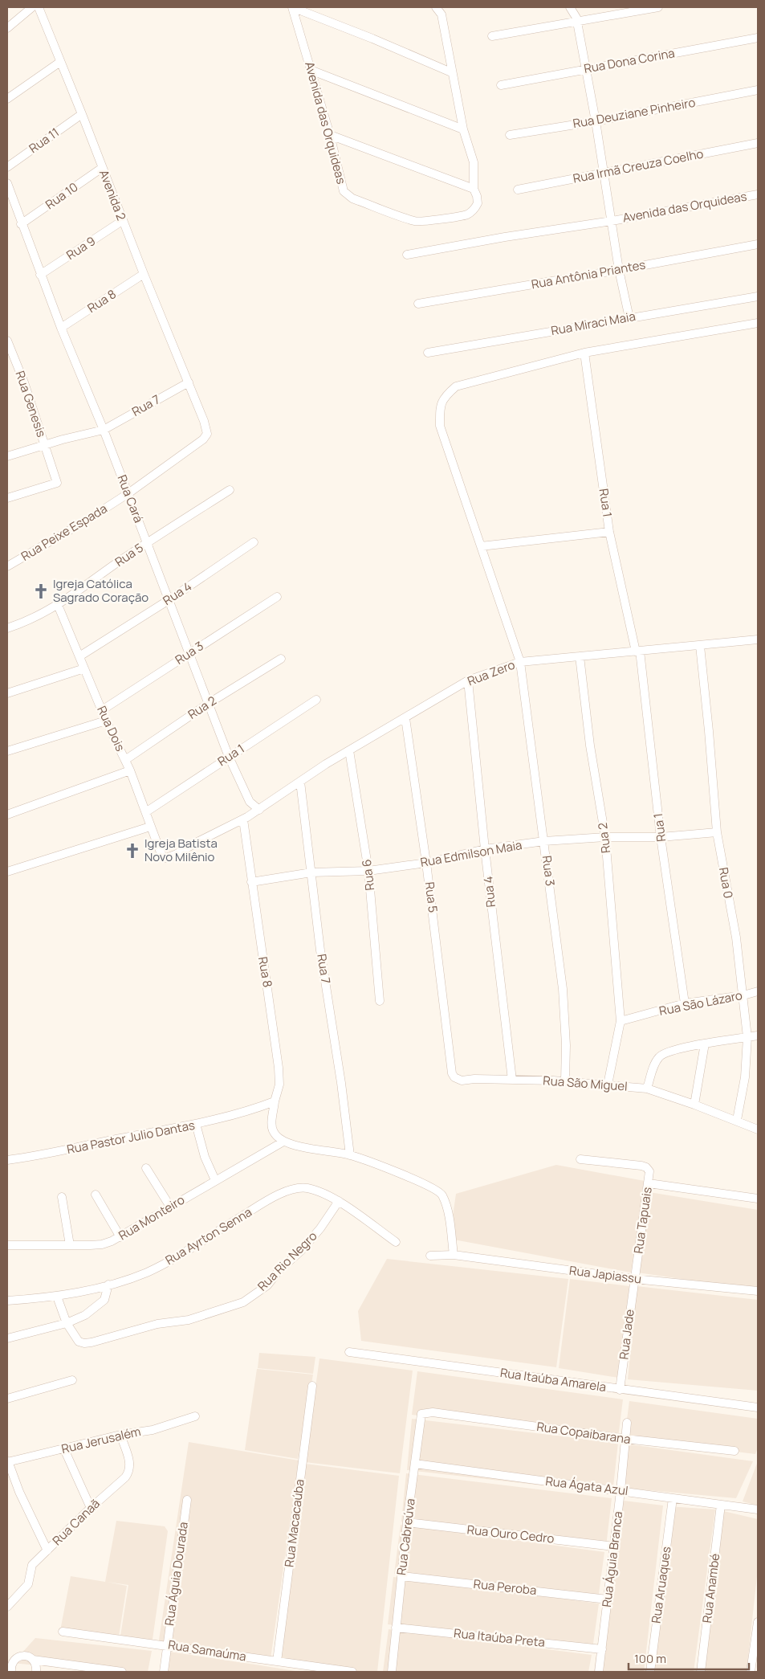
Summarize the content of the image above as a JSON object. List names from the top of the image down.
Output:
{
  "streets": {
    "street": [
      "Rua Dona Corina",
      "Rua Deuziane Pinheiro",
      "Avenida das Orquideas",
      "Rua 11",
      "Rua Irmã Creuza Coelho",
      "Avenida 2",
      "Rua 10",
      "Rua 9",
      "Rua Antônia Priantes",
      "Rua 8",
      "Rua Miraci Maia",
      "Rua Genesis",
      "Rua 7",
      "Rua Cará",
      "Rua 1",
      "Rua Peixe Espada",
      "Rua 5",
      "Rua 4",
      "Rua 3",
      "Rua Zero",
      "Rua 2",
      "Rua Dois",
      "Rua Edmilson Maia",
      "Rua 6",
      "Rua 0",
      "Rua São Lázaro",
      "Rua São Miguel",
      "Rua Pastor Julio Dantas",
      "Rua Monteiro",
      "Rua Tapuais",
      "Rua Ayrton Senna",
      "Rua Rio Negro",
      "Rua Japiassu",
      "Rua Jade",
      "Rua Itaúba Amarela",
      "Rua Copaibarana",
      "Rua Jerusalém",
      "Rua Ágata Azul",
      "Rua Canaã",
      "Rua Macacaúba",
      "Rua Ouro Cedro",
      "Rua Cabreúva",
      "Rua Águia Branca",
      "Rua Águia Dourada",
      "Rua Aruaques",
      "Rua Peroba",
      "Rua Anambé",
      "Rua Itaúba Preta",
      "Rua Samaúma"
    ]
  },
  "crossings": [
    ["Rua Dona Corina", "Avenida das Orquideas"],
    ["Rua Deuziane Pinheiro", "Avenida das Orquideas"],
    ["Avenida das Orquideas", "Rua Irmã Creuza Coelho"],
    ["Avenida das Orquideas", "Rua Antônia Priantes"],
    ["Avenida das Orquideas", "Rua Miraci Maia"],
    ["Rua 11", "Avenida 2"],
    ["Avenida 2", "Rua 10"],
    ["Avenida 2", "Rua 9"],
    ["Avenida 2", "Rua 8"],
    ["Avenida 2", "Rua 7"],
    ["Avenida 2", "Rua Peixe Espada"],
    ["Rua 10", "Rua Cará"],
    ["Rua 9", "Rua Cará"],
    ["Rua 8", "Rua Cará"],
    ["Rua 8", "Rua Zero"],
    ["Rua 8", "Rua Edmilson Maia"],
    ["Rua 8", "Rua Pastor Julio Dantas"],
    ["Rua Genesis", "Rua 7"],
    ["Rua 7", "Rua Cará"],
    ["Rua 7", "Rua Zero"],
    ["Rua 7", "Rua Edmilson Maia"],
    ["Rua Cará", "Rua 1"],
    ["Rua Cará", "Rua Peixe Espada"],
    ["Rua Cará", "Rua 5"],
    ["Rua Cará", "Rua 4"],
    ["Rua Cará", "Rua 3"],
    ["Rua Cará", "Rua Zero"],
    ["Rua Cará", "Rua 2"],
    ["Rua 1", "Rua 3"],
    ["Rua 1", "Rua Zero"],
    ["Rua 1", "Rua Dois"],
    ["Rua 1", "Rua Edmilson Maia"],
    ["Rua 1", "Rua São Lázaro"],
    ["Rua 5", "Rua Zero"],
    ["Rua 5", "Rua Dois"],
    ["Rua 5", "Rua Edmilson Maia"],
    ["Rua 5", "Rua São Miguel"],
    ["Rua 4", "Rua Zero"],
    ["Rua 4", "Rua Dois"],
    ["Rua 4", "Rua Edmilson Maia"],
    ["Rua 4", "Rua São Miguel"],
    ["Rua 3", "Rua Zero"],
    ["Rua 3", "Rua Dois"],
    ["Rua 3", "Rua Edmilson Maia"],
    ["Rua 3", "Rua São Miguel"],
    ["Rua Zero", "Rua 2"],
    ["Rua Zero", "Rua Dois"],
    ["Rua Zero", "Rua 6"],
    ["Rua Zero", "Rua 0"],
    ["Rua 2", "Rua Dois"],
    ["Rua 2", "Rua Edmilson Maia"],
    ["Rua 2", "Rua São Lázaro"],
    ["Rua Edmilson Maia", "Rua 6"],
    ["Rua Edmilson Maia", "Rua 0"],
    ["Rua 0", "Rua São Lázaro"],
    ["Rua 0", "Rua São Miguel"],
    ["Rua Tapuais", "Rua Japiassu"],
    ["Rua Tapuais", "Rua Jade"],
    ["Rua Ayrton Senna", "Rua Rio Negro"],
    ["Rua Japiassu", "Rua Jade"],
    ["Rua Jade", "Rua Itaúba Amarela"],
    ["Rua Copaibarana", "Rua Cabreúva"],
    ["Rua Copaibarana", "Rua Águia Branca"],
    ["Rua Jerusalém", "Rua Canaã"],
    ["Rua Ágata Azul", "Rua Cabreúva"],
    ["Rua Ágata Azul", "Rua Águia Branca"],
    ["Rua Ágata Azul", "Rua Aruaques"],
    ["Rua Ágata Azul", "Rua Anambé"],
    ["Rua Macacaúba", "Rua Samaúma"],
    ["Rua Ouro Cedro", "Rua Cabreúva"],
    ["Rua Ouro Cedro", "Rua Águia Branca"],
    ["Rua Cabreúva", "Rua Peroba"],
    ["Rua Cabreúva", "Rua Itaúba Preta"],
    ["Rua Águia Branca", "Rua Peroba"],
    ["Rua Águia Branca", "Rua Itaúba Preta"],
    ["Rua Águia Dourada", "Rua Samaúma"]
  ],
  "places": {
    "church": ["Igreja Católica Sagrado Coração", "Igreja Batista Novo Milênio"]
  },
  "scale_bar": "100 m"
}
